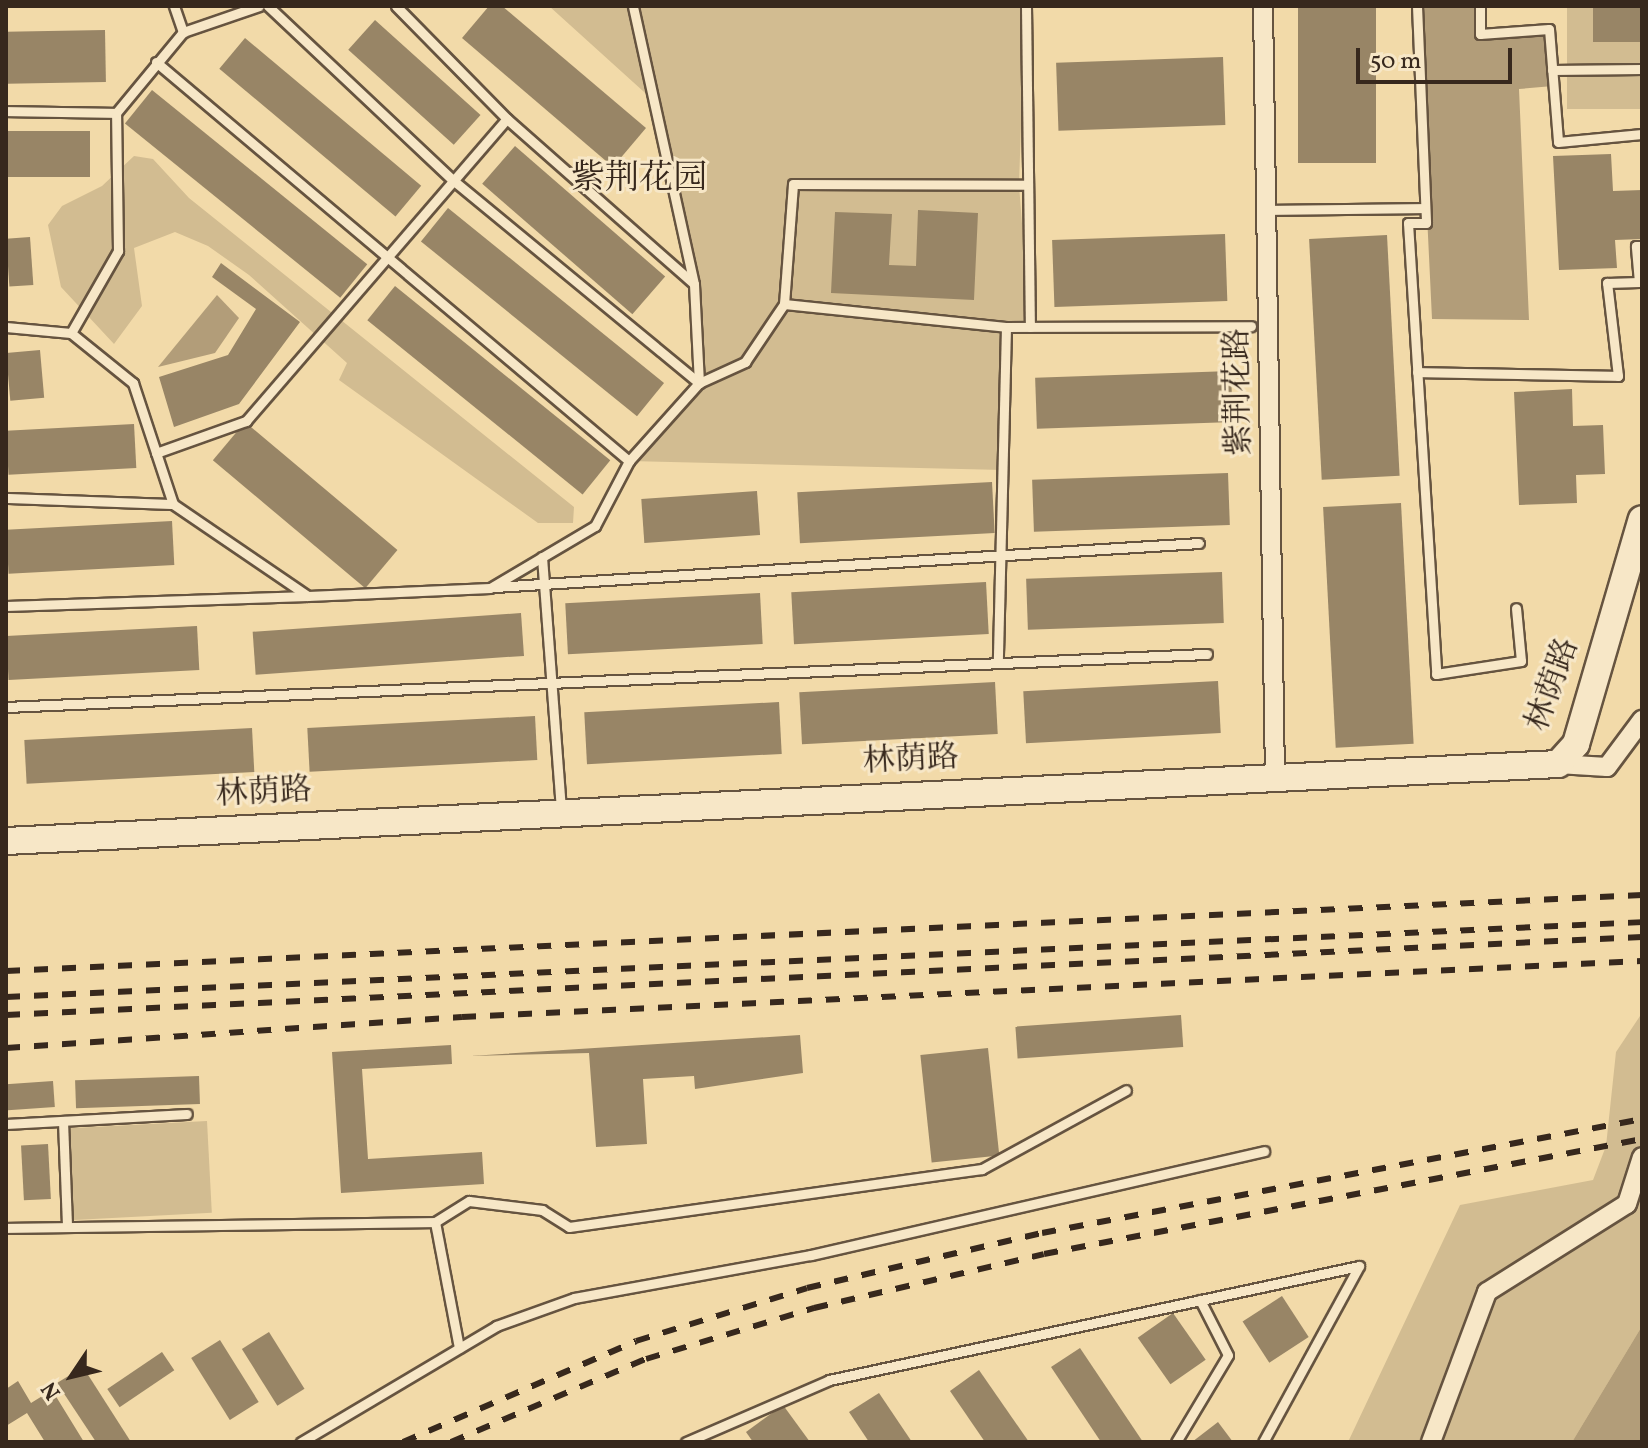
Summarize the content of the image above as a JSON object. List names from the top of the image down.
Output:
{
  "streets": {
    "street": ["紫荆花路", "林荫路"]
  },
  "crossings": [
    ["紫荆花路", "林荫路"]
  ],
  "districts": ["紫荆花园"],
  "scale_bar": "50 m",
  "north": "bottom left"
}
